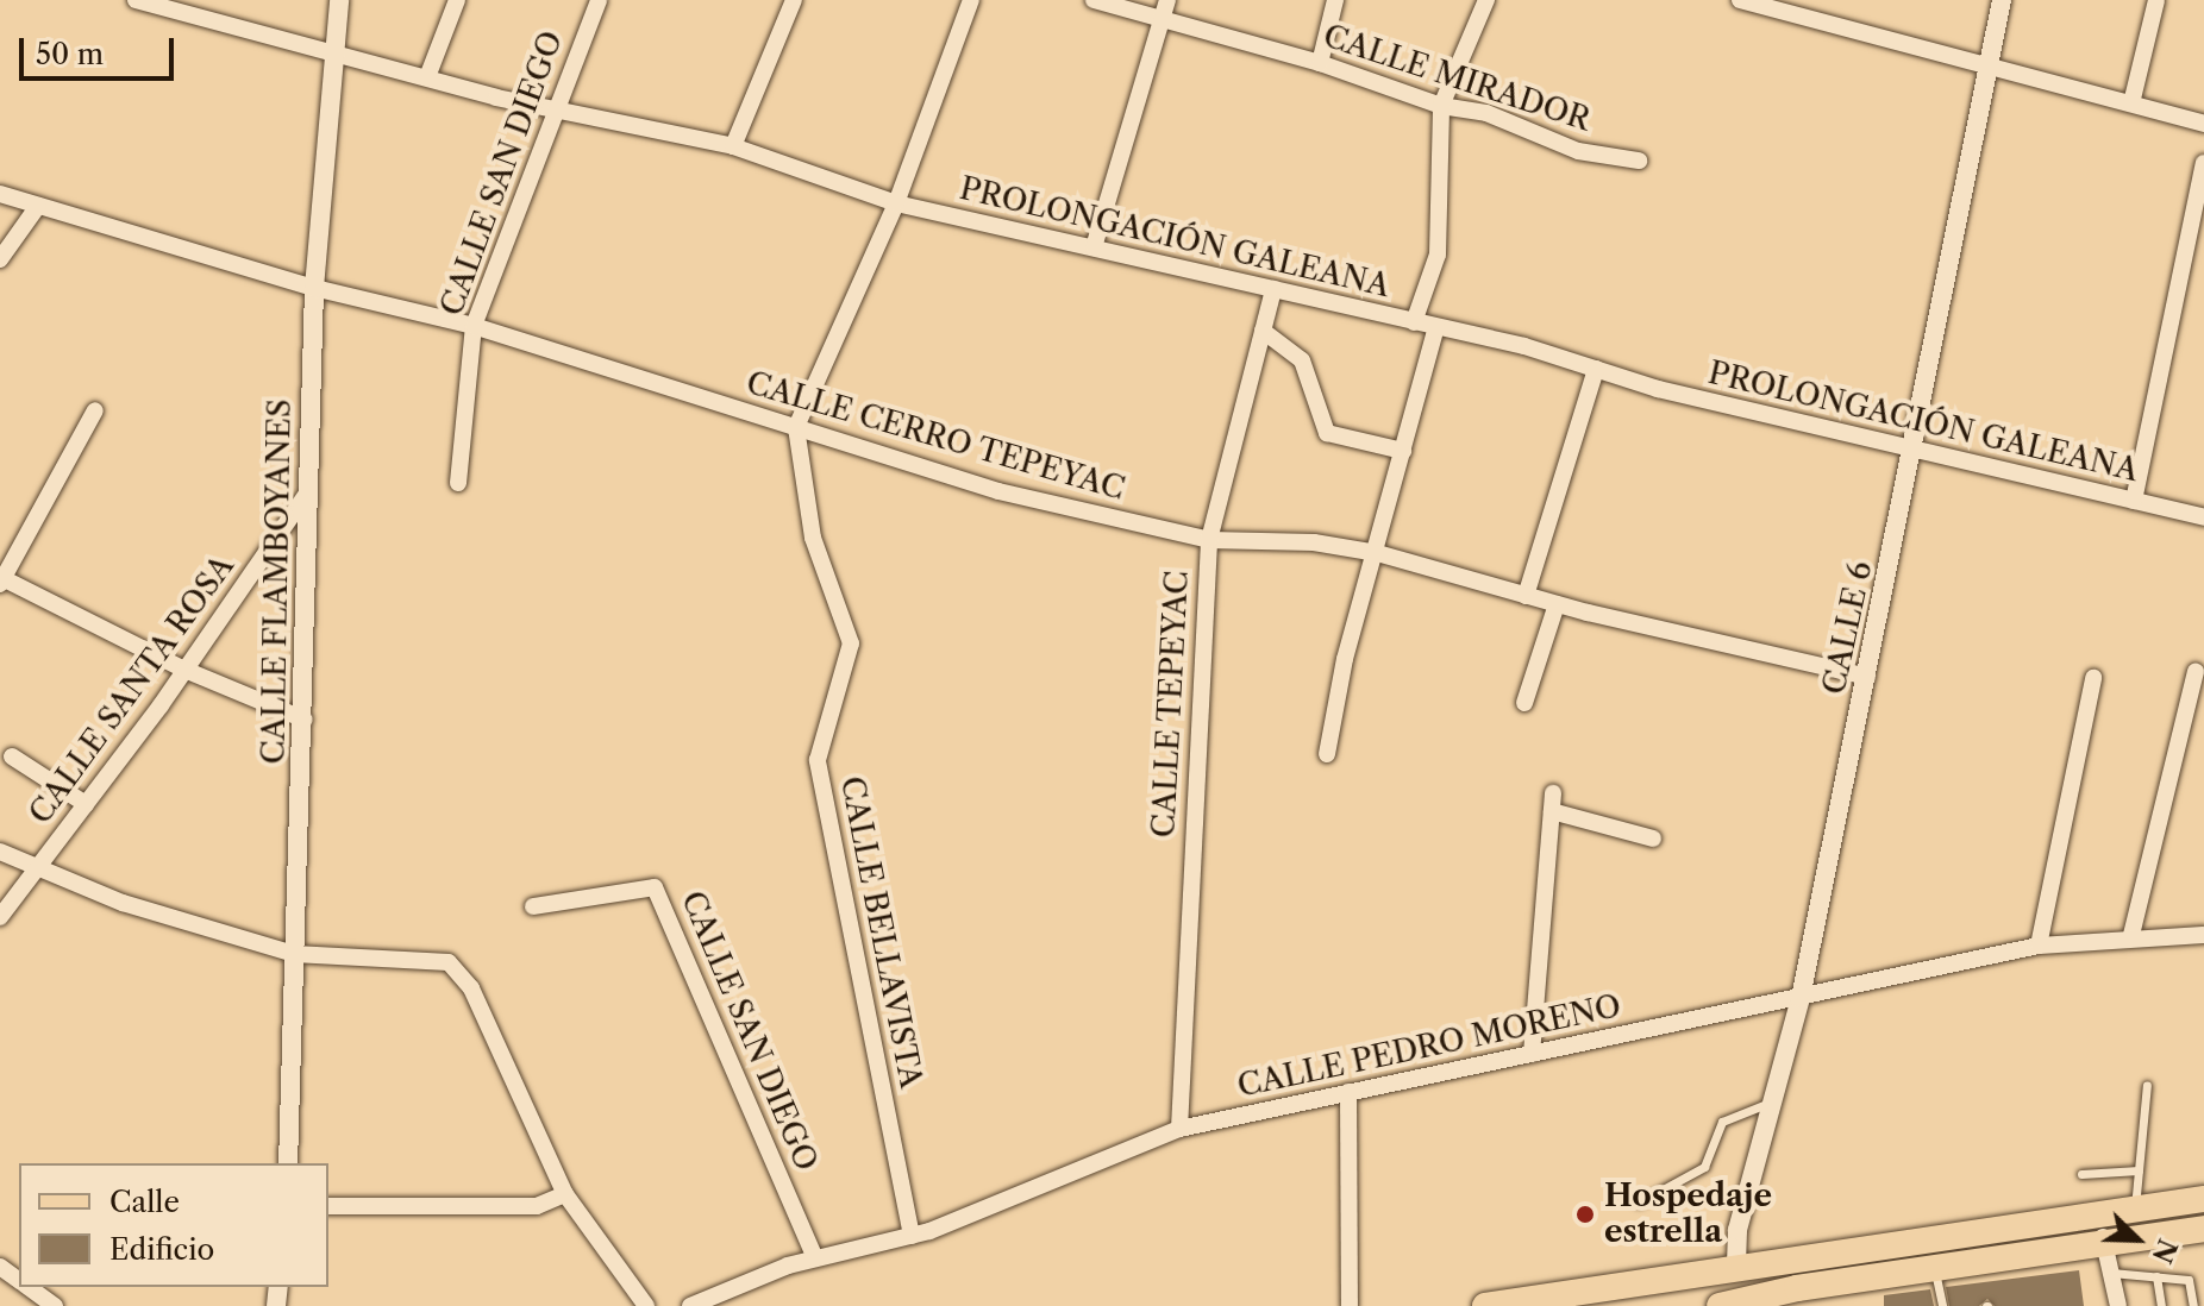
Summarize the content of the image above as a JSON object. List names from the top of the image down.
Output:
{
  "streets": {
    "street": [
      "CALLE MIRADOR",
      "CALLE SAN DIEGO",
      "PROLONGACIÓN GALEANA",
      "CALLE CERRO TEPEYAC",
      "CALLE FLAMBOYANES",
      "CALLE 6",
      "CALLE SANTA ROSA",
      "CALLE TEPEYAC",
      "CALLE BELLAVISTA",
      "CALLE PEDRO MORENO"
    ]
  },
  "crossings": [
    ["CALLE SAN DIEGO", "PROLONGACIÓN GALEANA"],
    ["CALLE SAN DIEGO", "CALLE CERRO TEPEYAC"],
    ["CALLE SAN DIEGO", "CALLE PEDRO MORENO"],
    ["PROLONGACIÓN GALEANA", "CALLE FLAMBOYANES"],
    ["PROLONGACIÓN GALEANA", "CALLE 6"],
    ["PROLONGACIÓN GALEANA", "CALLE TEPEYAC"],
    ["CALLE CERRO TEPEYAC", "CALLE FLAMBOYANES"],
    ["CALLE CERRO TEPEYAC", "CALLE 6"],
    ["CALLE CERRO TEPEYAC", "CALLE TEPEYAC"],
    ["CALLE CERRO TEPEYAC", "CALLE BELLAVISTA"],
    ["CALLE FLAMBOYANES", "CALLE SANTA ROSA"],
    ["CALLE 6", "CALLE PEDRO MORENO"],
    ["CALLE TEPEYAC", "CALLE PEDRO MORENO"],
    ["CALLE BELLAVISTA", "CALLE PEDRO MORENO"]
  ],
  "places": ["Hospedaje estrella"],
  "legend": ["Calle", "Edificio"],
  "scale_bar": "50 m",
  "north": "bottom right"
}
